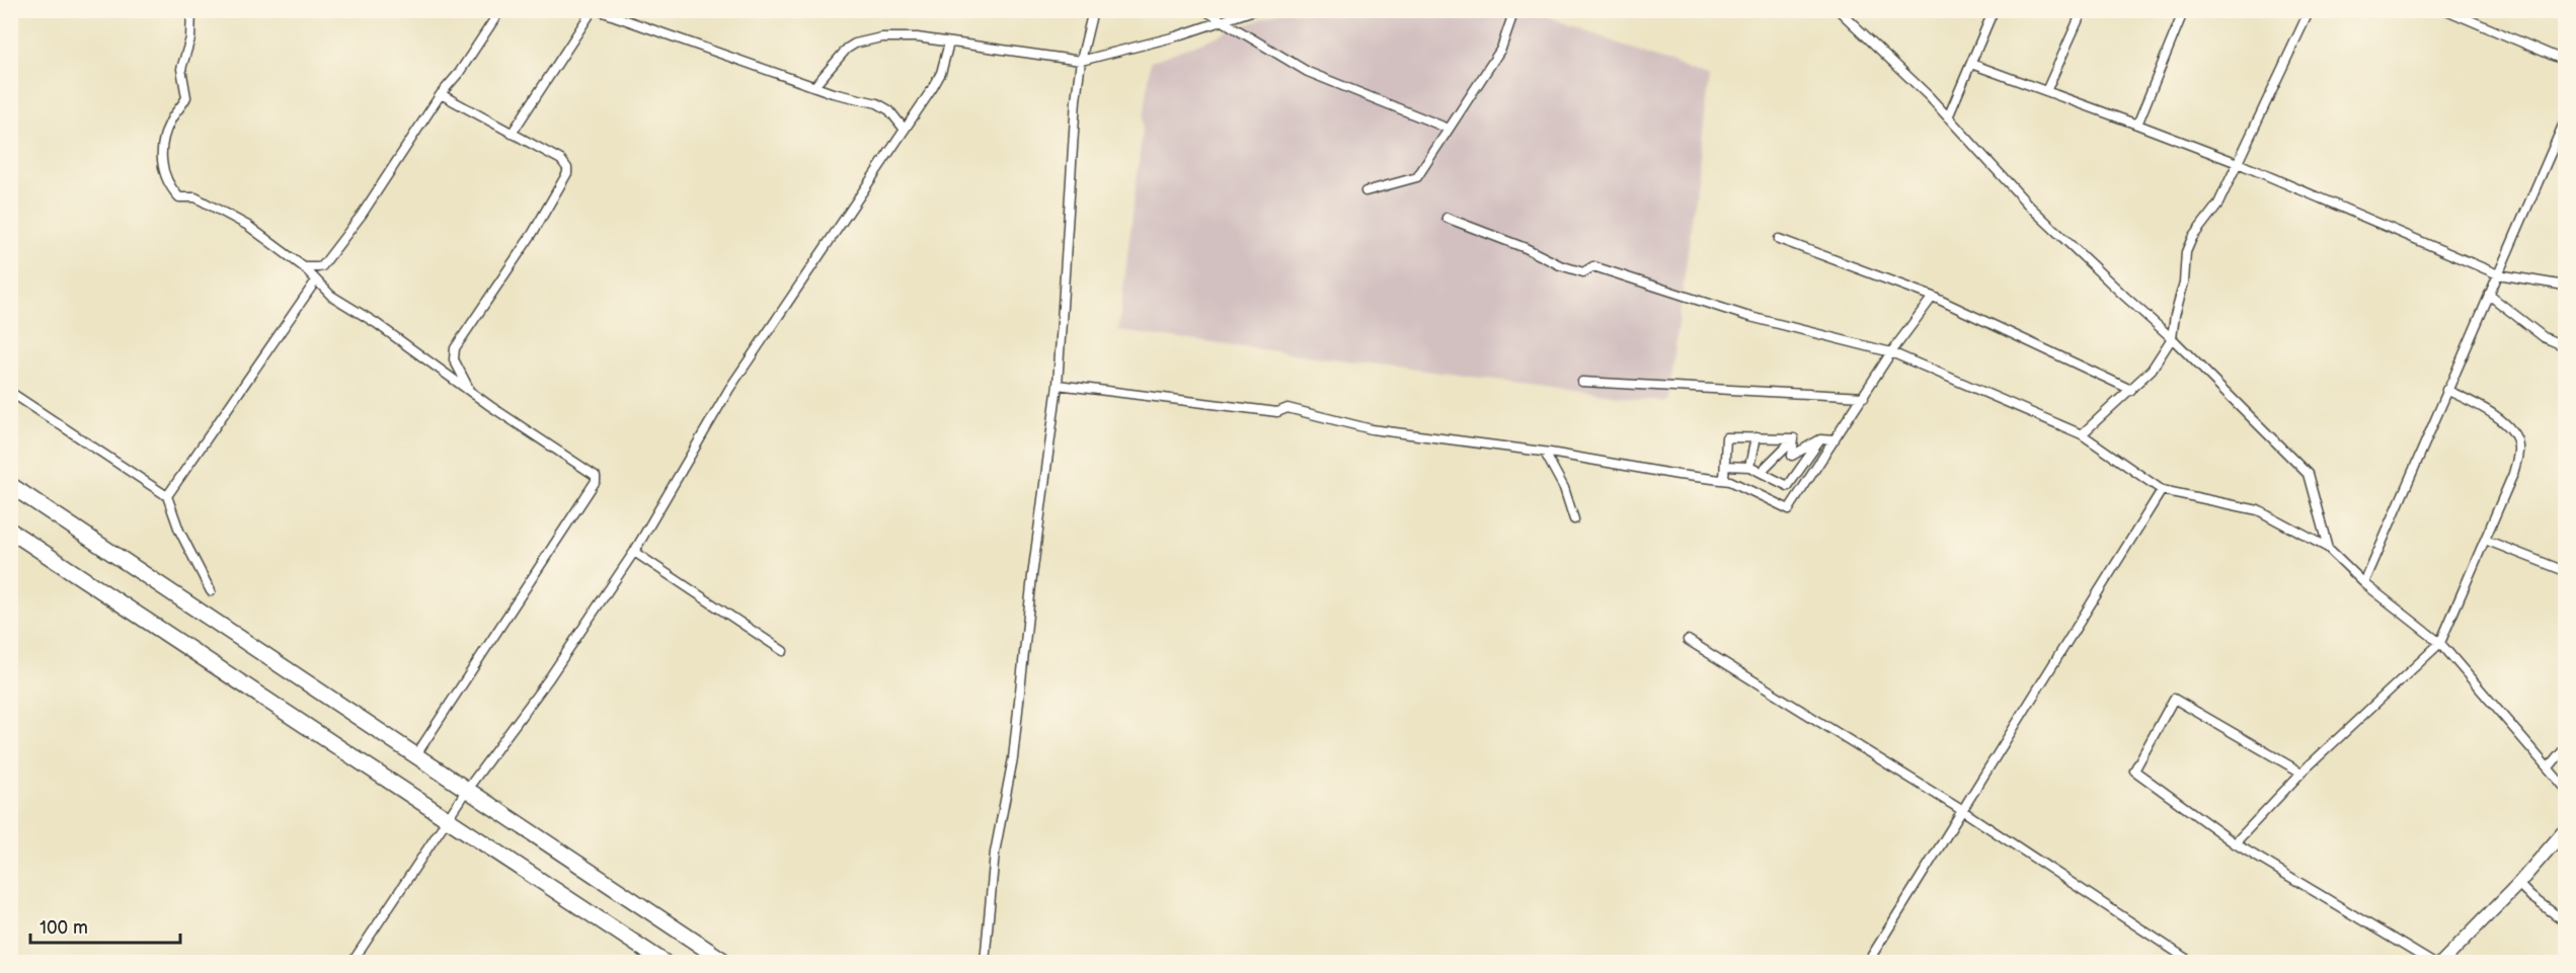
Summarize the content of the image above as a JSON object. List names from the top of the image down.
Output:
{
  "scale_bar": "100 m"
}
